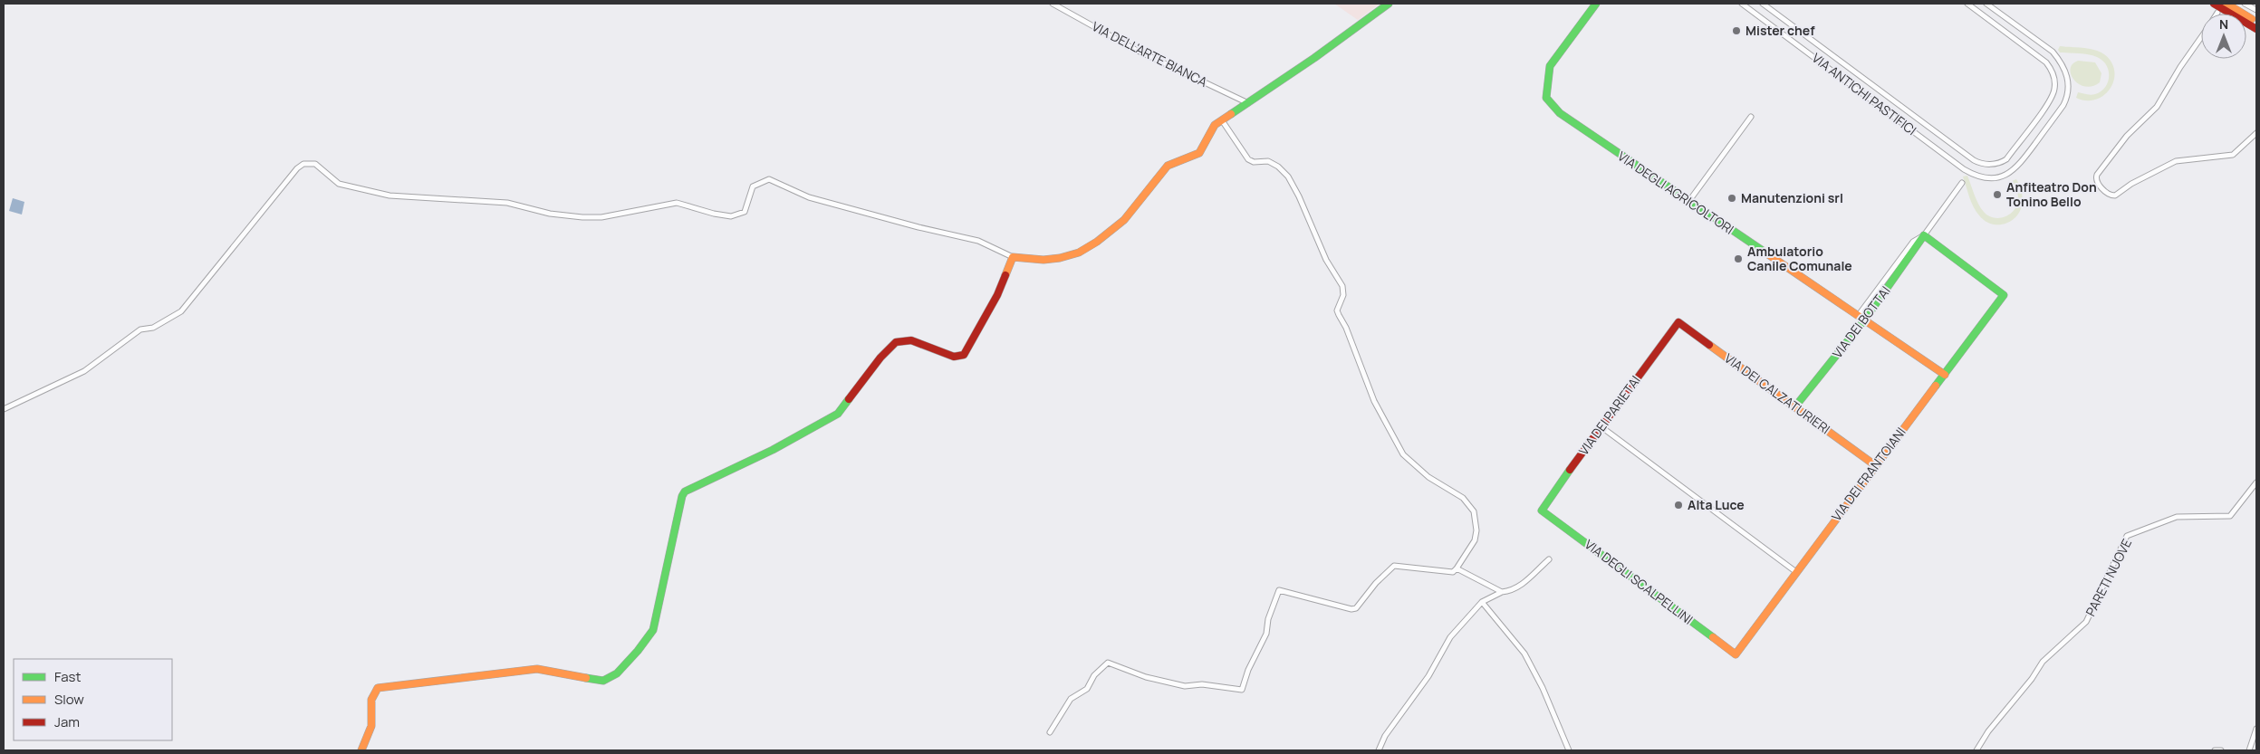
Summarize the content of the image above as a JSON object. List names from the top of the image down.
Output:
{
  "streets": {
    "main road": [
      "VIA DEGLI AGRICOLTORI",
      "VIA DEI BOTTAI",
      "VIA DEI CALZATURIERI",
      "VIA DEI PARIETAI",
      "VIA DEI FRANTOIANI",
      "VIA DEGLI SCALPELLINI"
    ],
    "street": ["VIA DELL'ARTE BIANCA", "VIA ANTICHI PASTIFICI", "PARETI NUOVE"]
  },
  "crossings": [
    ["VIA DEGLI AGRICOLTORI", "VIA DEI BOTTAI"],
    ["VIA DEGLI AGRICOLTORI", "VIA DEI FRANTOIANI"],
    ["VIA DEI BOTTAI", "VIA DEI CALZATURIERI"],
    ["VIA DEI BOTTAI", "VIA DEI FRANTOIANI"],
    ["VIA DEI CALZATURIERI", "VIA DEI PARIETAI"],
    ["VIA DEI CALZATURIERI", "VIA DEI FRANTOIANI"],
    ["VIA DEI PARIETAI", "VIA DEGLI SCALPELLINI"],
    ["VIA DEI FRANTOIANI", "VIA DEGLI SCALPELLINI"]
  ],
  "places": [
    "Mister chef",
    "Anfiteatro Don Tonino Bello",
    "Manutenzioni srl",
    "Ambulatorio Canile Comunale",
    "Alta Luce"
  ],
  "legend": ["Fast", "Slow", "Jam"],
  "north": "top"
}
